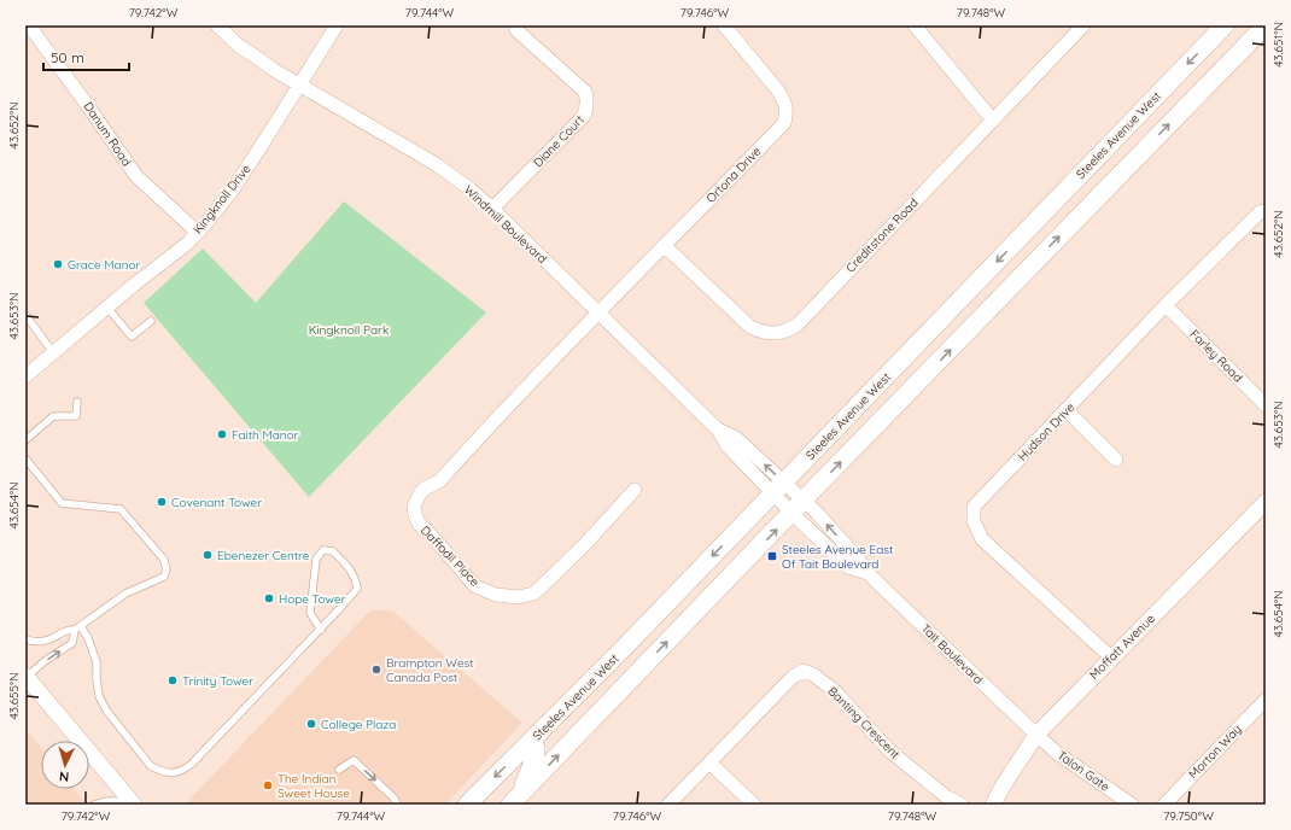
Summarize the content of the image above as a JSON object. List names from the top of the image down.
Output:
{
  "streets": {
    "main road": ["Steeles Avenue West"],
    "street": [
      "Danum Road",
      "Diane Court",
      "Ortona Drive",
      "Kingknoll Drive",
      "Windmill Boulevard",
      "Creditstone Road",
      "Farley Road",
      "Hudson Drive",
      "Daffodil Place",
      "Moffatt Avenue",
      "Tait Boulevard",
      "Banting Crescent",
      "Morton Way",
      "Talon Gate"
    ]
  },
  "crossings": [
    ["Danum Road", "Kingknoll Drive"],
    ["Steeles Avenue West", "Windmill Boulevard"],
    ["Diane Court", "Windmill Boulevard"],
    ["Ortona Drive", "Windmill Boulevard"],
    ["Ortona Drive", "Creditstone Road"],
    ["Ortona Drive", "Daffodil Place"],
    ["Kingknoll Drive", "Windmill Boulevard"],
    ["Windmill Boulevard", "Daffodil Place"],
    ["Windmill Boulevard", "Tait Boulevard"],
    ["Farley Road", "Hudson Drive"],
    ["Hudson Drive", "Moffatt Avenue"],
    ["Moffatt Avenue", "Tait Boulevard"],
    ["Moffatt Avenue", "Talon Gate"],
    ["Tait Boulevard", "Talon Gate"]
  ],
  "parks": ["Kingknoll Park"],
  "places": {
    "other": [
      "Grace Manor",
      "Faith Manor",
      "Covenant Tower",
      "Ebenezer Centre",
      "Hope Tower",
      "Brampton West Canada Post",
      "Trinity Tower",
      "College Plaza",
      "The Indian Sweet House"
    ],
    "transit": ["Steeles Avenue East Of Tait Boulevard"]
  },
  "scale_bar": "50 m",
  "north": "bottom",
  "coordinates": [
    "79.742°W",
    "79.744°W",
    "79.746°W",
    "79.748°W",
    "43.651°N",
    "43.652°N",
    "43.653°N",
    "43.654°N",
    "43.655°N",
    "79.750°W"
  ]
}
